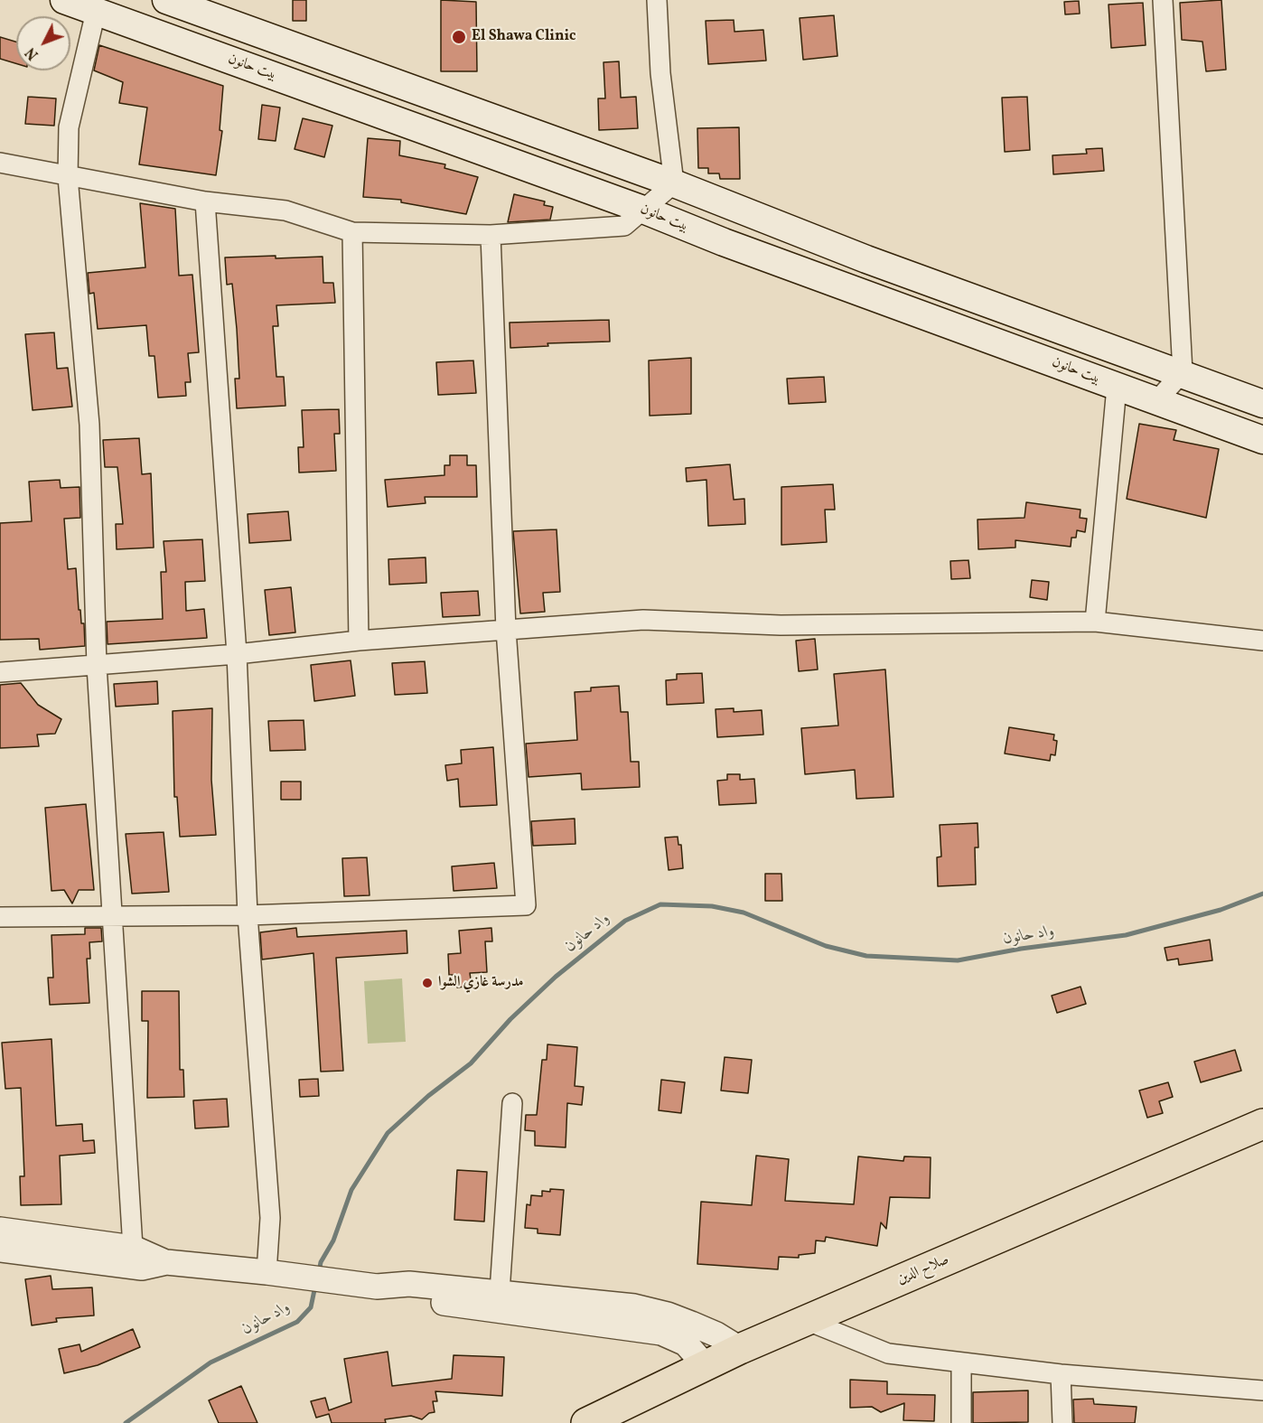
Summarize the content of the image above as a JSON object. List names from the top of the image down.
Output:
{
  "streets": {
    "highway": ["صلاح الدين"],
    "main road": ["بيت حانون"]
  },
  "water": ["واد حانون"],
  "places": ["El Shawa Clinic", "مدرسة غازي الشوا"],
  "north": "bottom left"
}
